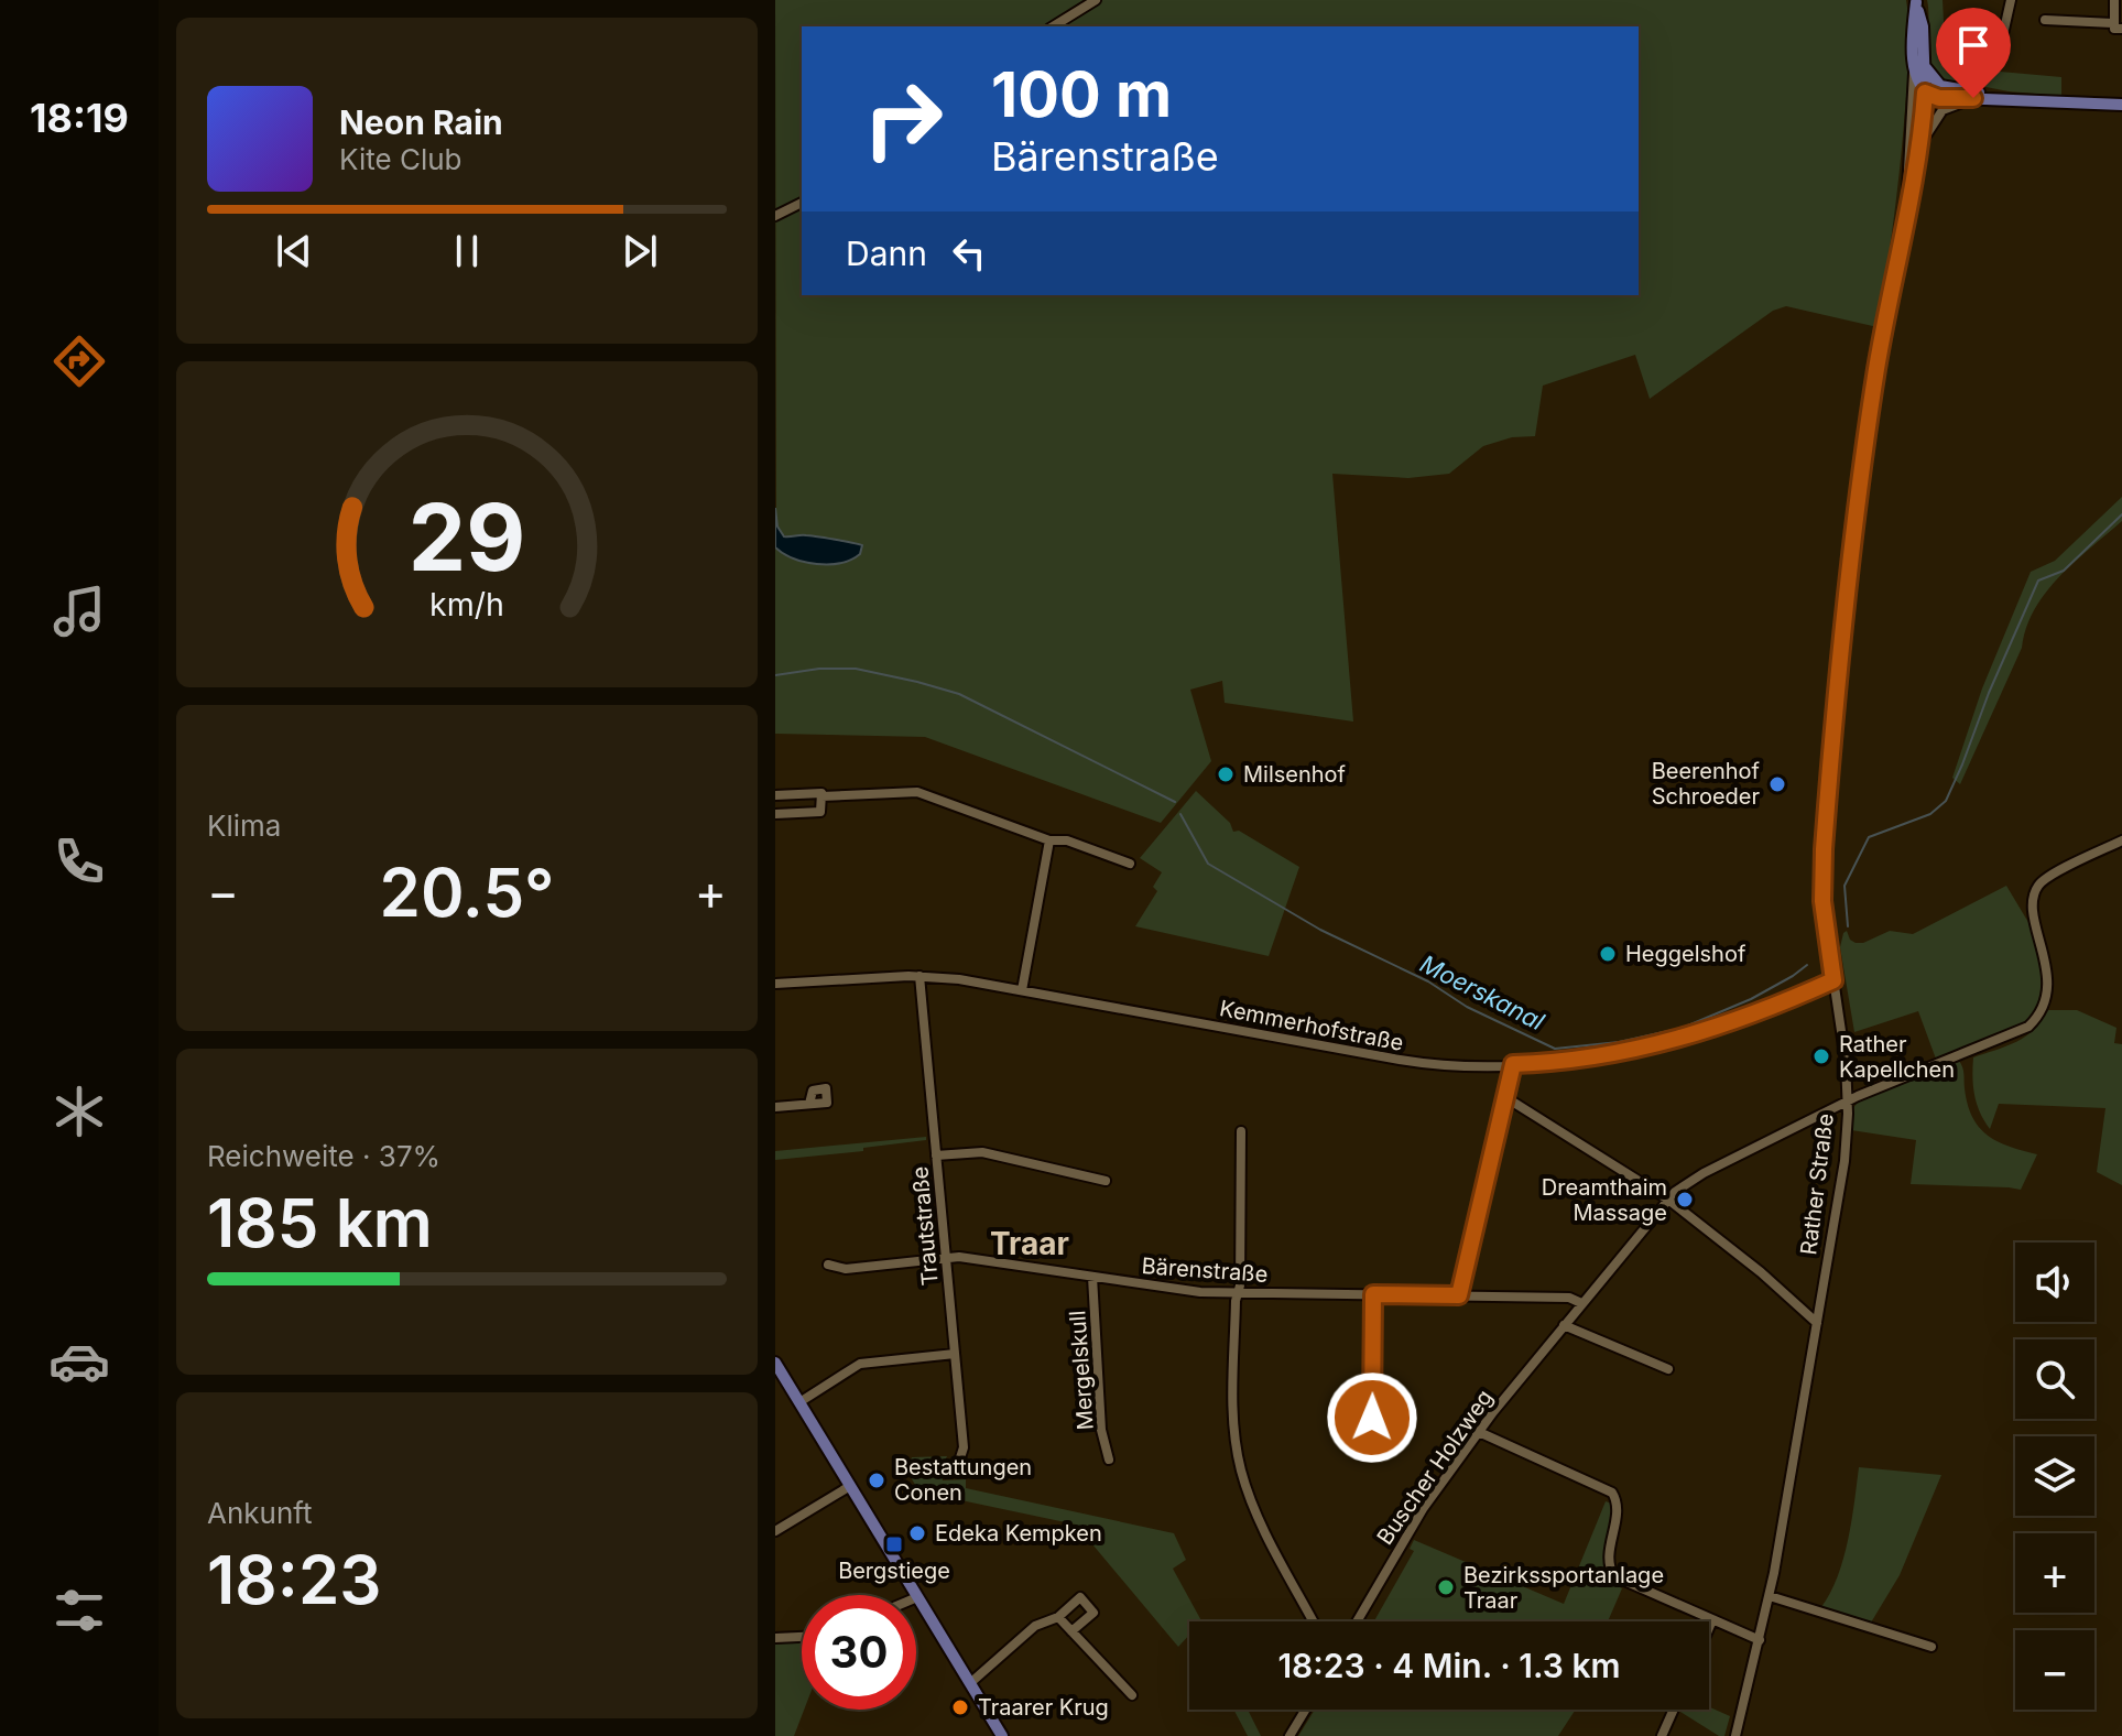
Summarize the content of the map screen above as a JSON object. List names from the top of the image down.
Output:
{
  "streets": {
    "main road": ["Rather Straße"],
    "street": [
      "Kemmerhofstraße",
      "Trautstraße",
      "Bärenstraße",
      "Mergelskull",
      "Buscher Holzweg"
    ]
  },
  "crossings": [
    ["Kemmerhofstraße", "Rather Straße"],
    ["Kemmerhofstraße", "Trautstraße"],
    ["Rather Straße", "Buscher Holzweg"],
    ["Trautstraße", "Bärenstraße"],
    ["Bärenstraße", "Mergelskull"],
    ["Bärenstraße", "Buscher Holzweg"]
  ],
  "districts": ["Traar"],
  "water": ["Moerskanal"],
  "places": {
    "other": [
      "Milsenhof",
      "Beerenhof Schroeder",
      "Heggelshof",
      "Rather Kapellchen",
      "Dreamthaim Massage",
      "Bestattungen Conen",
      "Edeka Kempken",
      "Bezirkssportanlage Traar",
      "Traarer Krug"
    ],
    "transit": ["Bergstiege"]
  },
  "page": {
    "tabs": "18:19",
    "turn": ["100 m", "Bärenstraße"],
    "song": ["Neon Rain", "Kite Club"],
    "then": "Dann",
    "tile": [
      "Klima",
      ["Reichweite · 37%", "185 km"],
      ["Ankunft", "18:23"]
    ],
    "heat": ["−", "20.5°", "+"],
    "map_buttons": ["+", "−"],
    "limit": "30",
    "trip": "18:23 · 4 Min. · 1.3 km",
    "gauge": ["29", "km/h"]
  }
}
